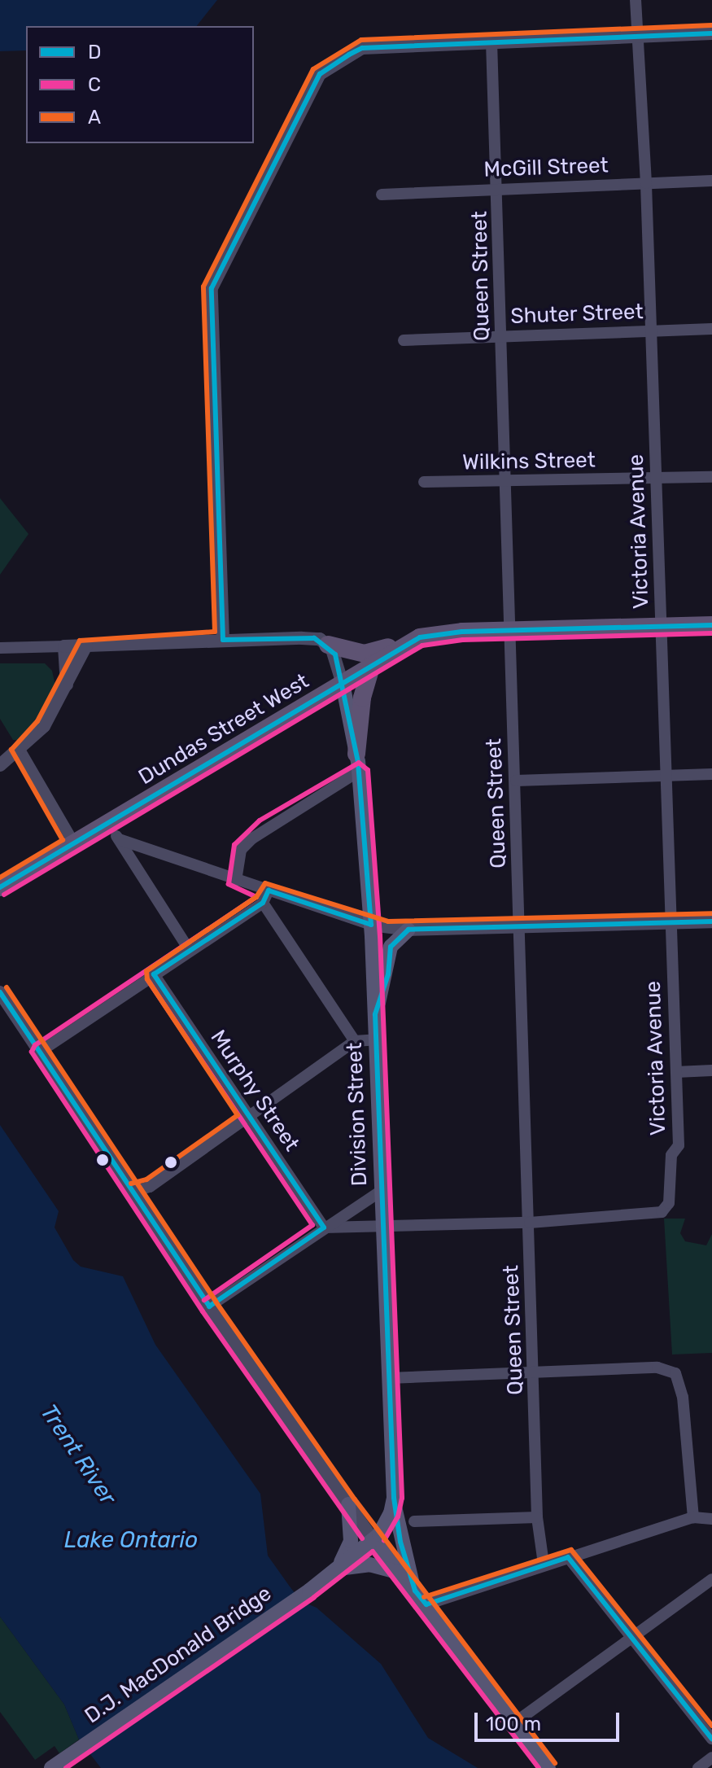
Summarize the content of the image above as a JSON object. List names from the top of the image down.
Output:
{
  "streets": {
    "main road": ["Dundas Street West", "Division Street", "D.J. MacDonald Bridge"],
    "street": [
      "McGill Street",
      "Queen Street",
      "Shuter Street",
      "Wilkins Street",
      "Victoria Avenue",
      "Murphy Street"
    ]
  },
  "crossings": [
    ["McGill Street", "Queen Street"],
    ["McGill Street", "Victoria Avenue"],
    ["Queen Street", "Shuter Street"],
    ["Queen Street", "Wilkins Street"],
    ["Queen Street", "Victoria Avenue"],
    ["Queen Street", "Dundas Street West"],
    ["Shuter Street", "Victoria Avenue"],
    ["Wilkins Street", "Victoria Avenue"],
    ["Victoria Avenue", "Dundas Street West"],
    ["Dundas Street West", "Division Street"],
    ["Division Street", "D.J. MacDonald Bridge"]
  ],
  "water": ["Trent River", "Lake Ontario"],
  "lines": ["transit line A", "transit line D", "transit line C"],
  "legend": ["D", "C", "A"],
  "scale_bar": "100 m"
}
